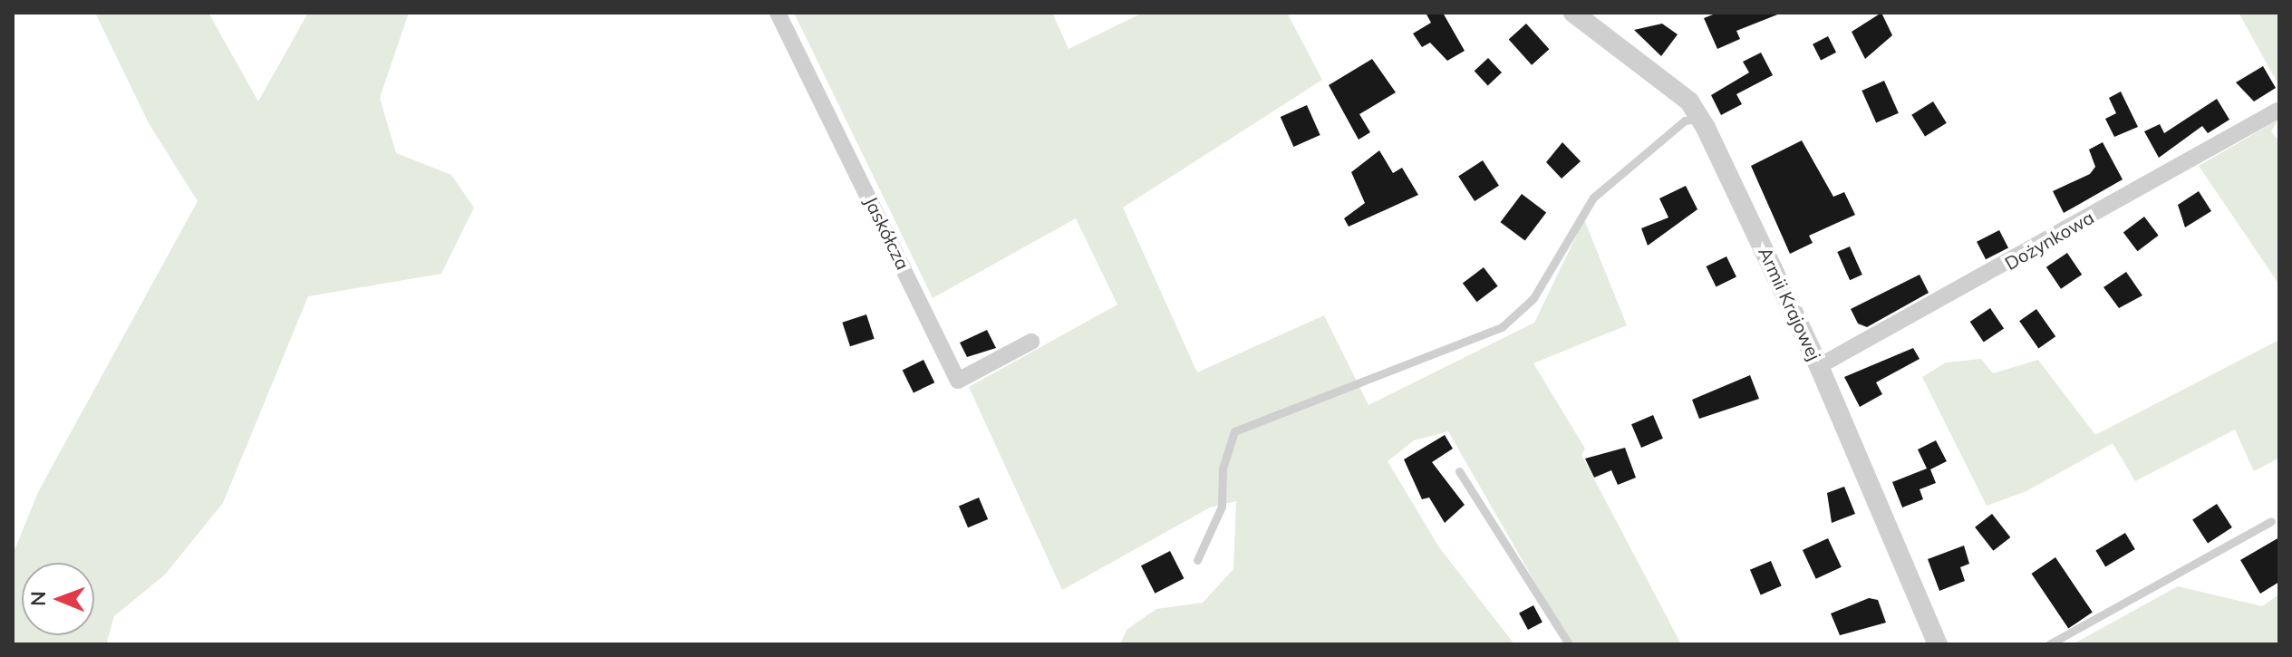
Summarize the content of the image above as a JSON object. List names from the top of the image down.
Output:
{
  "streets": {
    "street": ["Jaskółcza", "Dożynkowa", "Armii Krajowej"]
  },
  "crossings": [
    ["Dożynkowa", "Armii Krajowej"]
  ],
  "north": "left"
}
